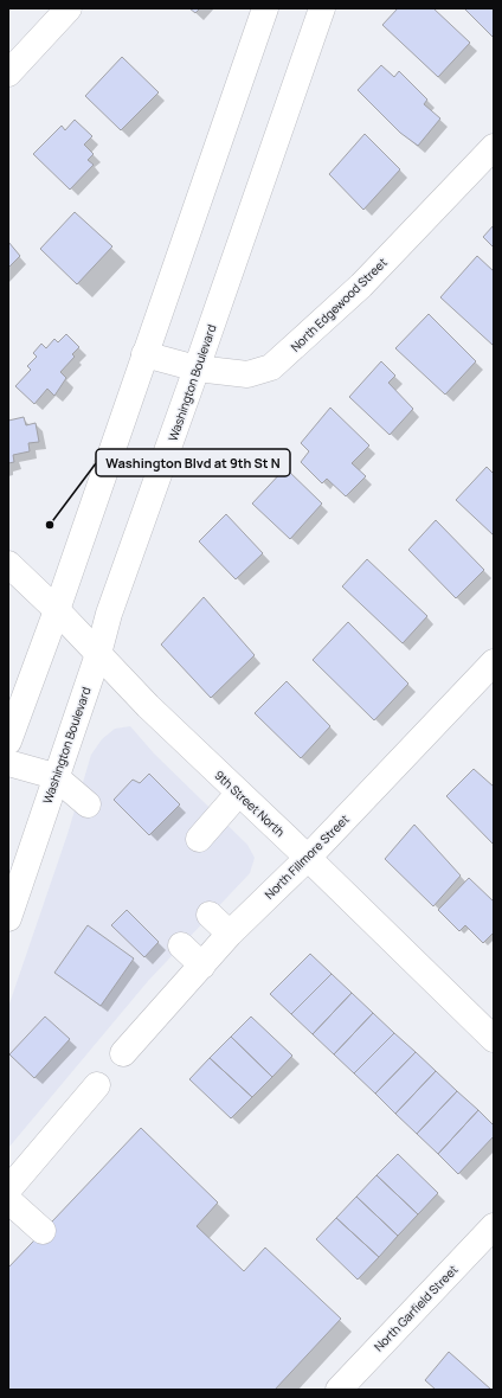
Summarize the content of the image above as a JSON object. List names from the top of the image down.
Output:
{
  "streets": {
    "street": [
      "North Edgewood Street",
      "Washington Boulevard",
      "9th Street North",
      "North Fillmore Street",
      "North Garfield Street"
    ]
  },
  "crossings": [
    ["North Edgewood Street", "Washington Boulevard"],
    ["Washington Boulevard", "9th Street North"],
    ["9th Street North", "North Fillmore Street"]
  ],
  "places": ["Washington Blvd at 9th St N"]
}
